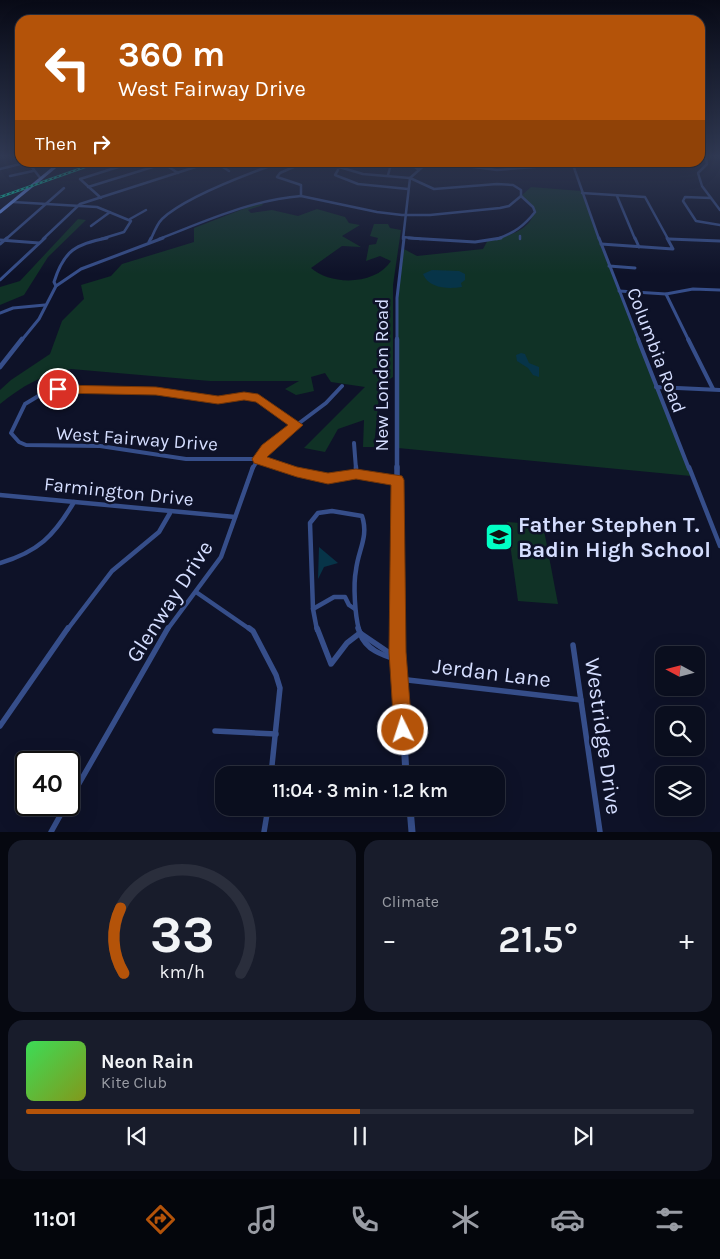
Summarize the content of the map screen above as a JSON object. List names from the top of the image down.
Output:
{
  "streets": {
    "street": [
      "Columbia Road",
      "New London Road",
      "West Fairway Drive",
      "Farmington Drive",
      "Glenway Drive",
      "Jerdan Lane",
      "Westridge Drive"
    ]
  },
  "crossings": [
    ["New London Road", "West Fairway Drive"],
    ["New London Road", "Jerdan Lane"],
    ["West Fairway Drive", "Glenway Drive"],
    ["Farmington Drive", "Glenway Drive"],
    ["Jerdan Lane", "Westridge Drive"]
  ],
  "places": {
    "school or university": ["Father Stephen T. Badin High School"]
  },
  "north": "left",
  "page": {
    "turn": ["360 m", "West Fairway Drive"],
    "then": "Then",
    "limit": "40",
    "trip": "11:04 · 3 min · 1.2 km",
    "tile": "Climate",
    "heat": ["−", "21.5°", "+"],
    "song": ["Neon Rain", "Kite Club"],
    "tabs": "11:01",
    "gauge": ["33", "km/h"]
  }
}
